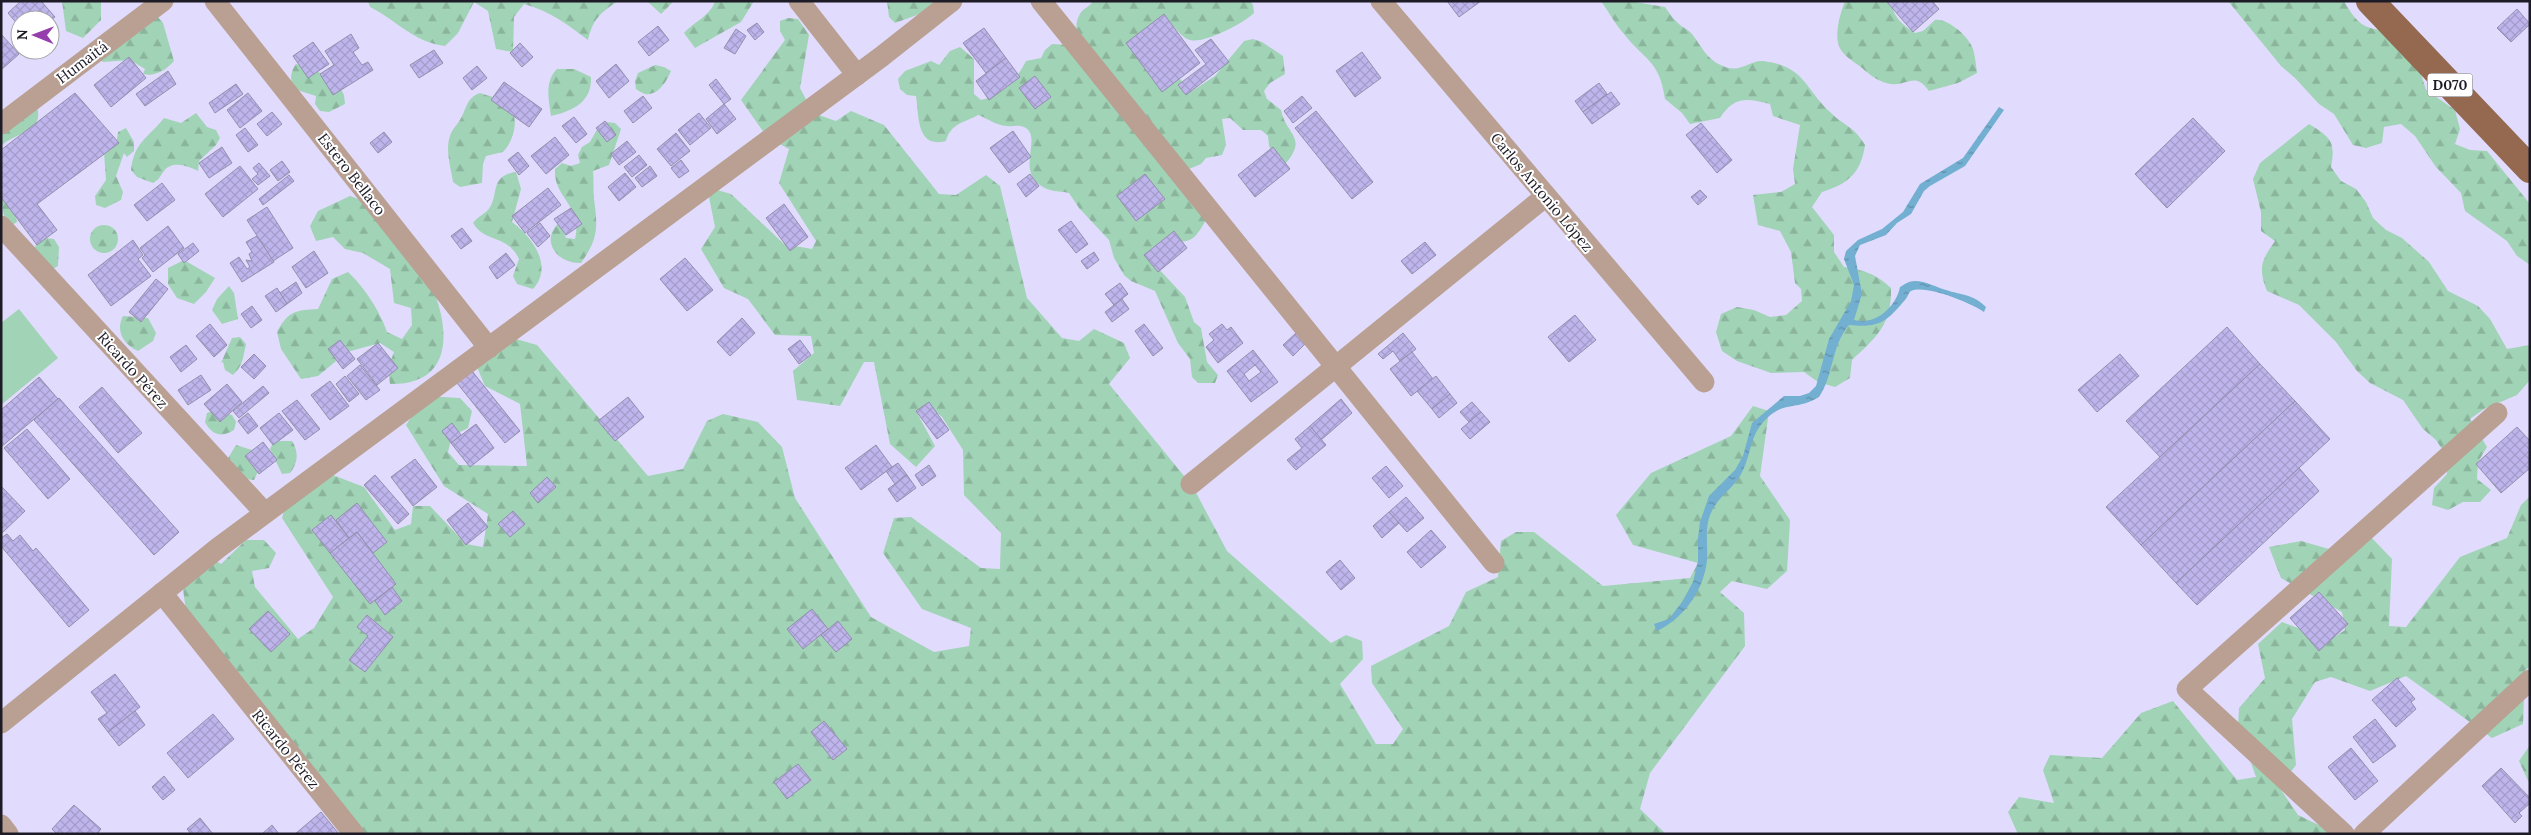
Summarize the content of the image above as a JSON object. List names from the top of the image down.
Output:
{
  "streets": {
    "main road": ["D070"],
    "street": [
      "Humaitá",
      "Estero Bellaco",
      "Carlos Antonio López",
      "Ricardo Pérez"
    ]
  },
  "north": "left"
}
